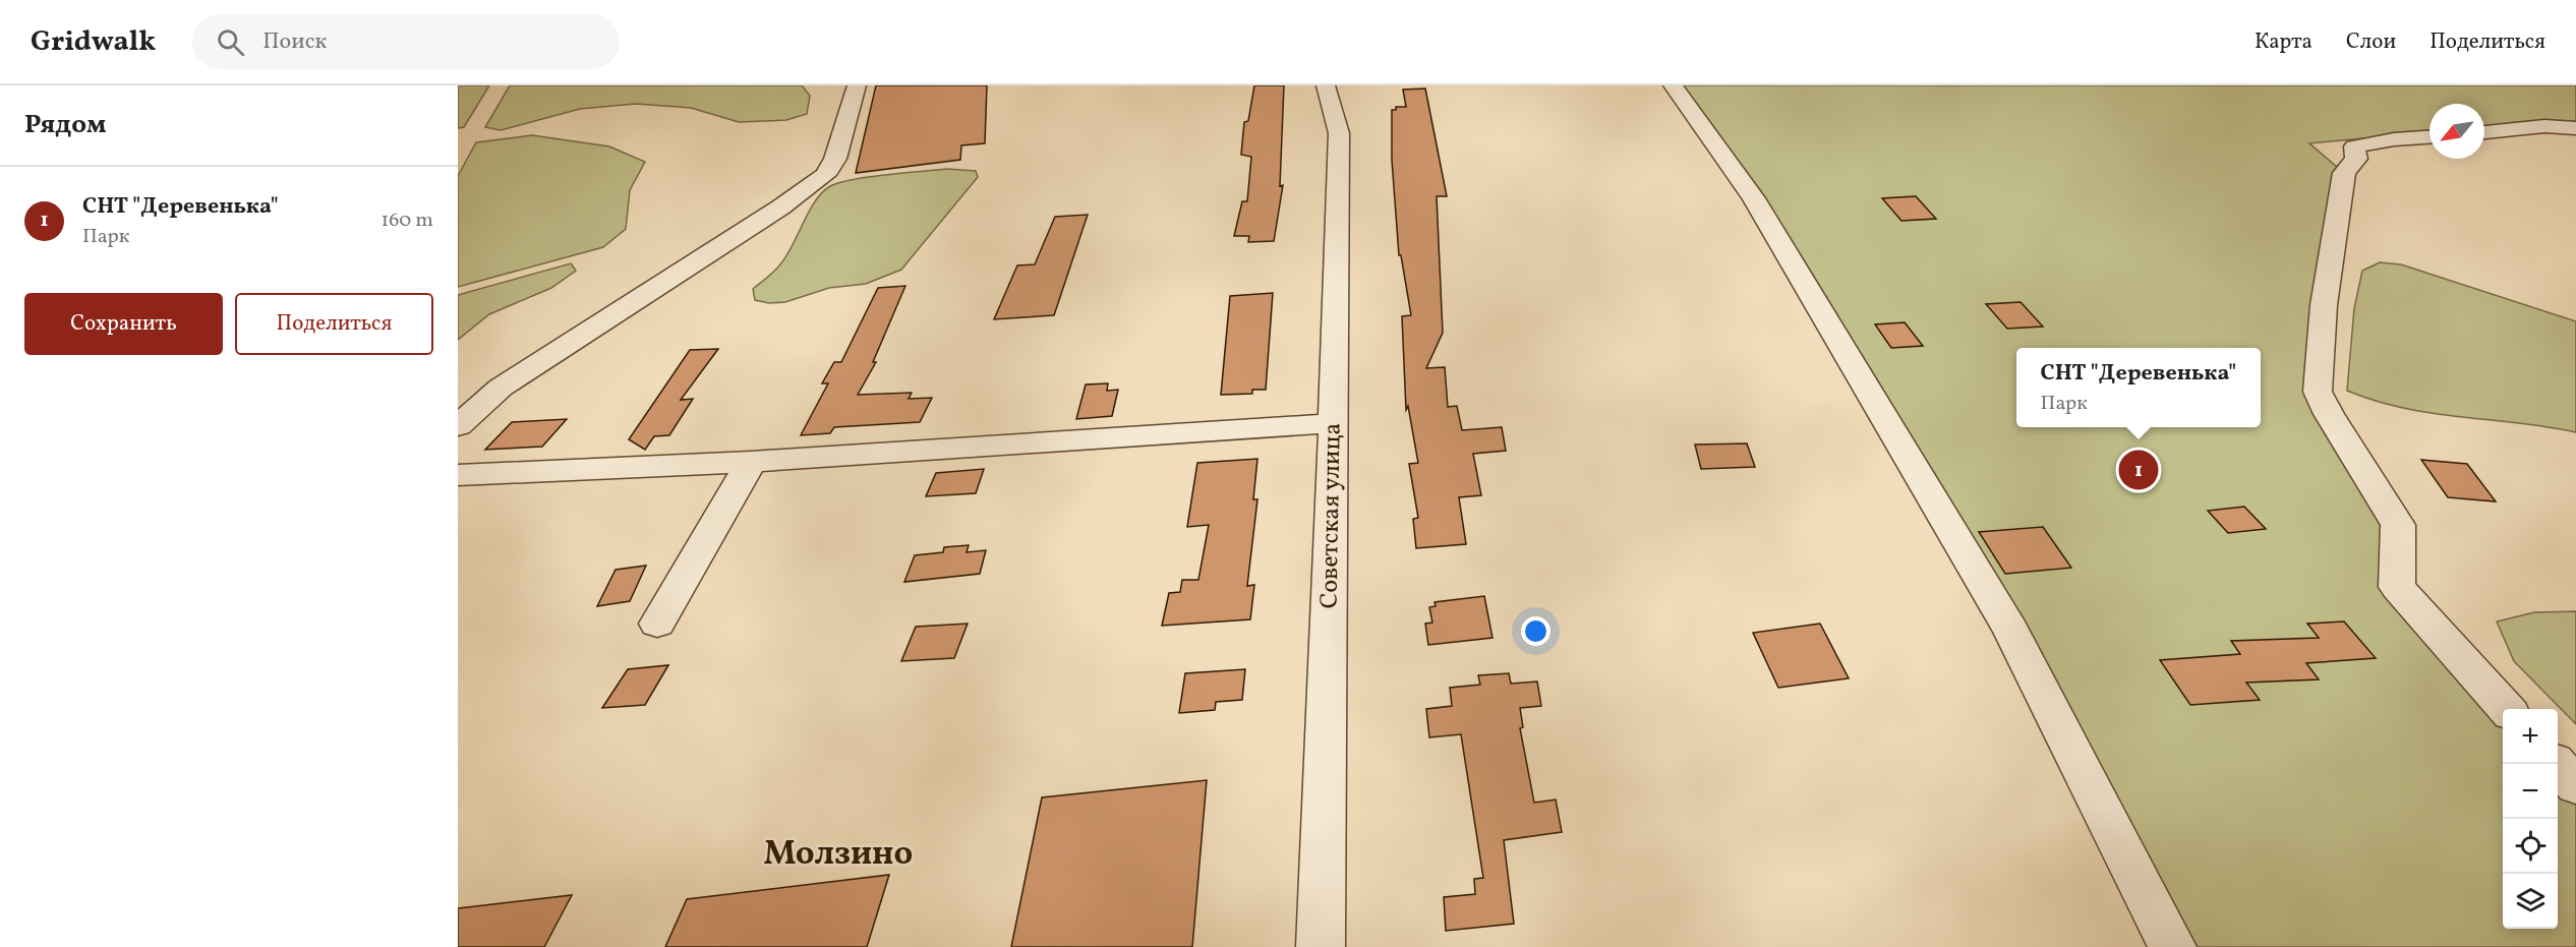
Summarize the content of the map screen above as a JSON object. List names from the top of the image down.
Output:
{
  "streets": {
    "street": ["Советская улица"]
  },
  "districts": ["Молзино"],
  "north": "bottom left",
  "page": {
    "header": "Gridwalk",
    "search": "Поиск",
    "nav": ["Карта", "Слои", "Поделиться"],
    "heading": "Рядом",
    "list": [
      {
        "mark": "1",
        "name": "СНТ \"Деревенька\"",
        "note": "Парк",
        "value": "160 m"
      }
    ],
    "buttons": ["Сохранить", "Поделиться"],
    "popup": ["СНТ \"Деревенька\"", "Парк"],
    "pins": "1",
    "map_buttons": ["+", "−"]
  }
}
